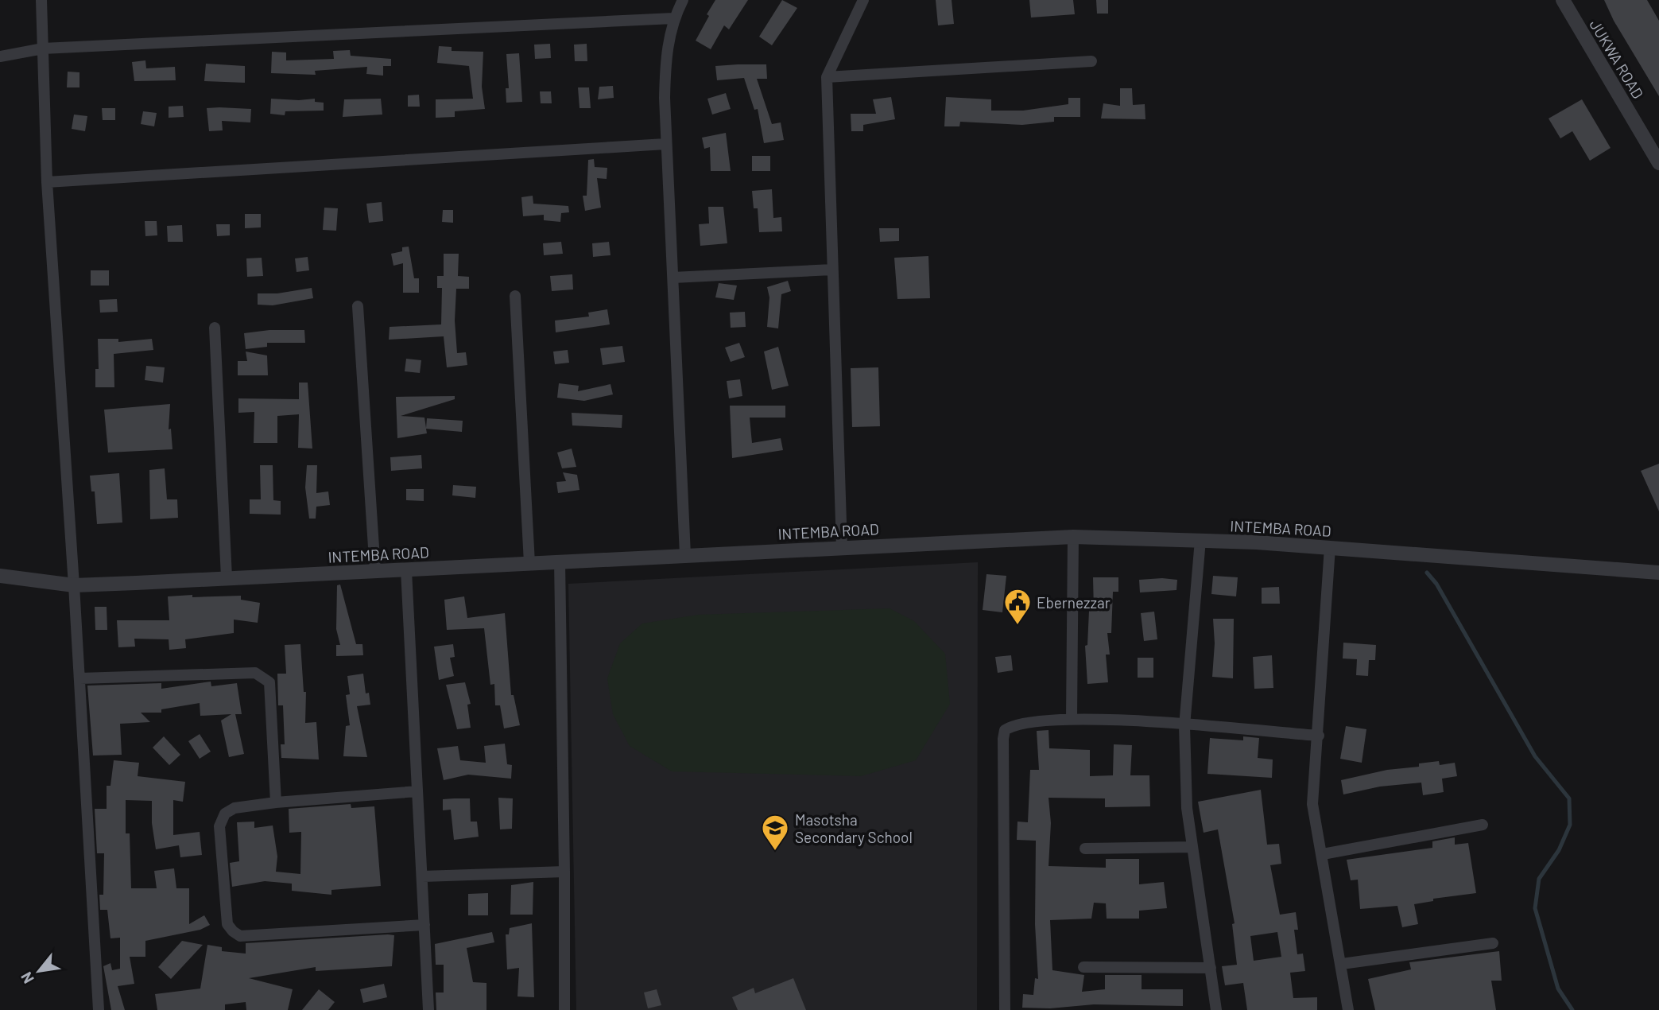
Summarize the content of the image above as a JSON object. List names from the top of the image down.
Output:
{
  "streets": {
    "street": ["JUKWA ROAD", "INTEMBA ROAD"]
  },
  "places": {
    "public building": ["Ebernezzar"],
    "school or university": ["Masotsha Secondary School"]
  },
  "north": "bottom left"
}
